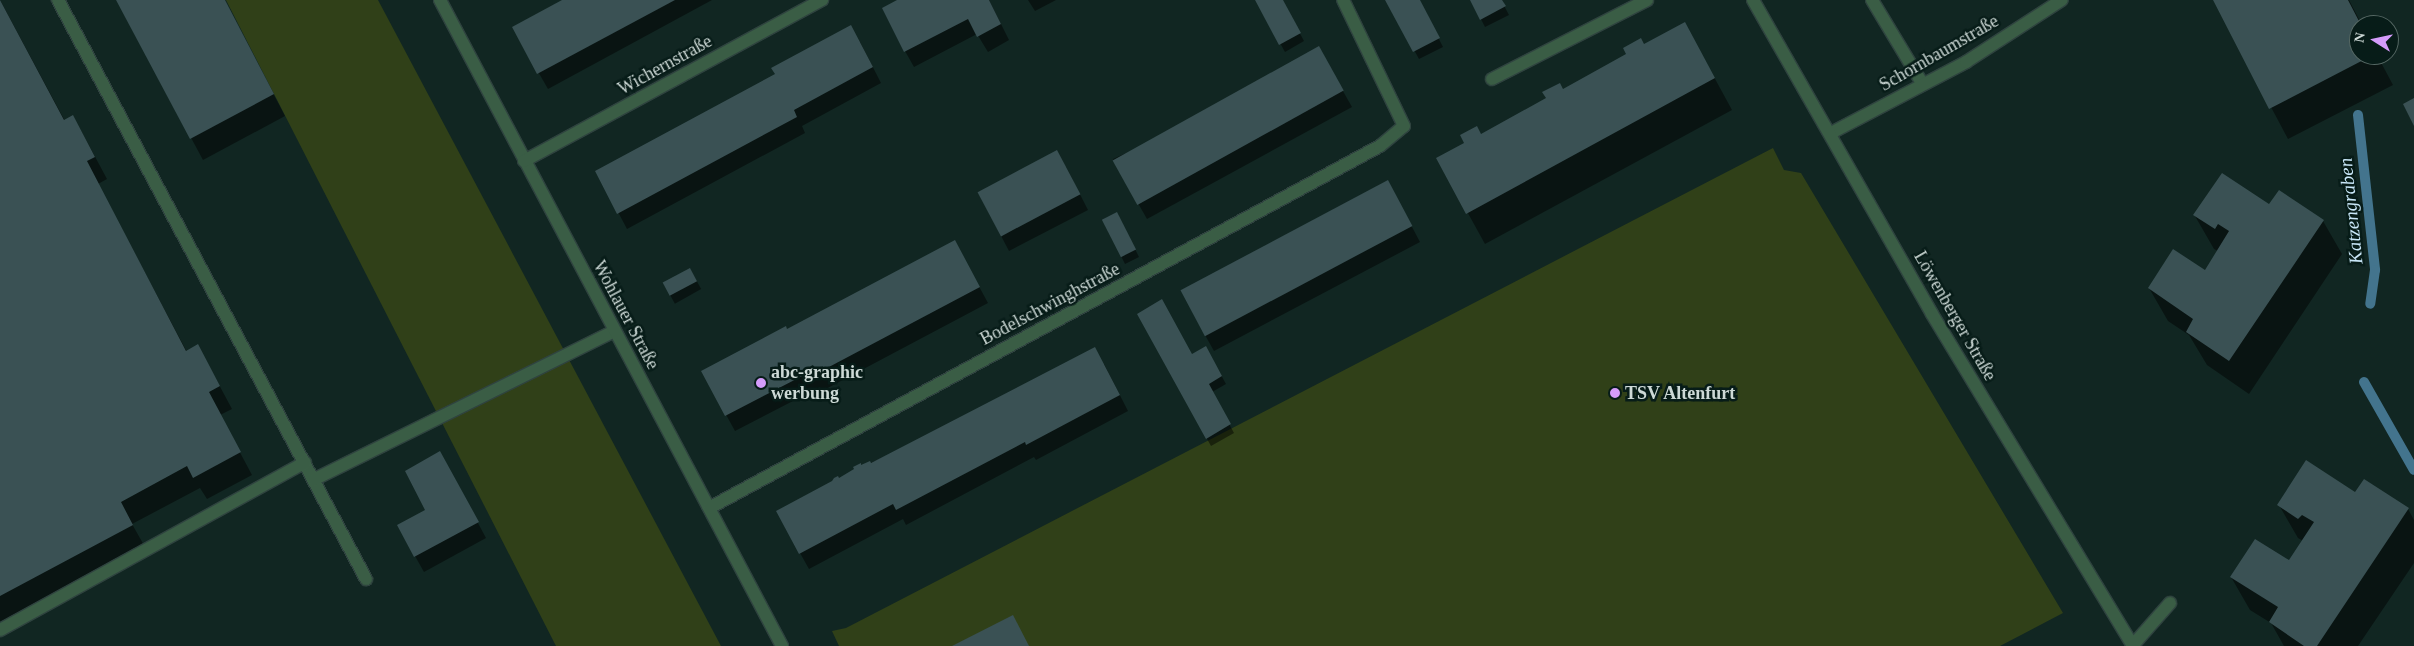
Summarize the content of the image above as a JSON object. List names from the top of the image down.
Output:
{
  "streets": {
    "street": [
      "Schornbaumstraße",
      "Wichernstraße",
      "Bodelschwinghstraße",
      "Wohlauer Straße",
      "Löwenberger Straße"
    ]
  },
  "crossings": [
    ["Schornbaumstraße", "Löwenberger Straße"],
    ["Wichernstraße", "Wohlauer Straße"],
    ["Bodelschwinghstraße", "Wohlauer Straße"]
  ],
  "water": ["Katzengraben"],
  "places": ["abc-graphic werbung", "TSV Altenfurt"],
  "north": "left"
}
